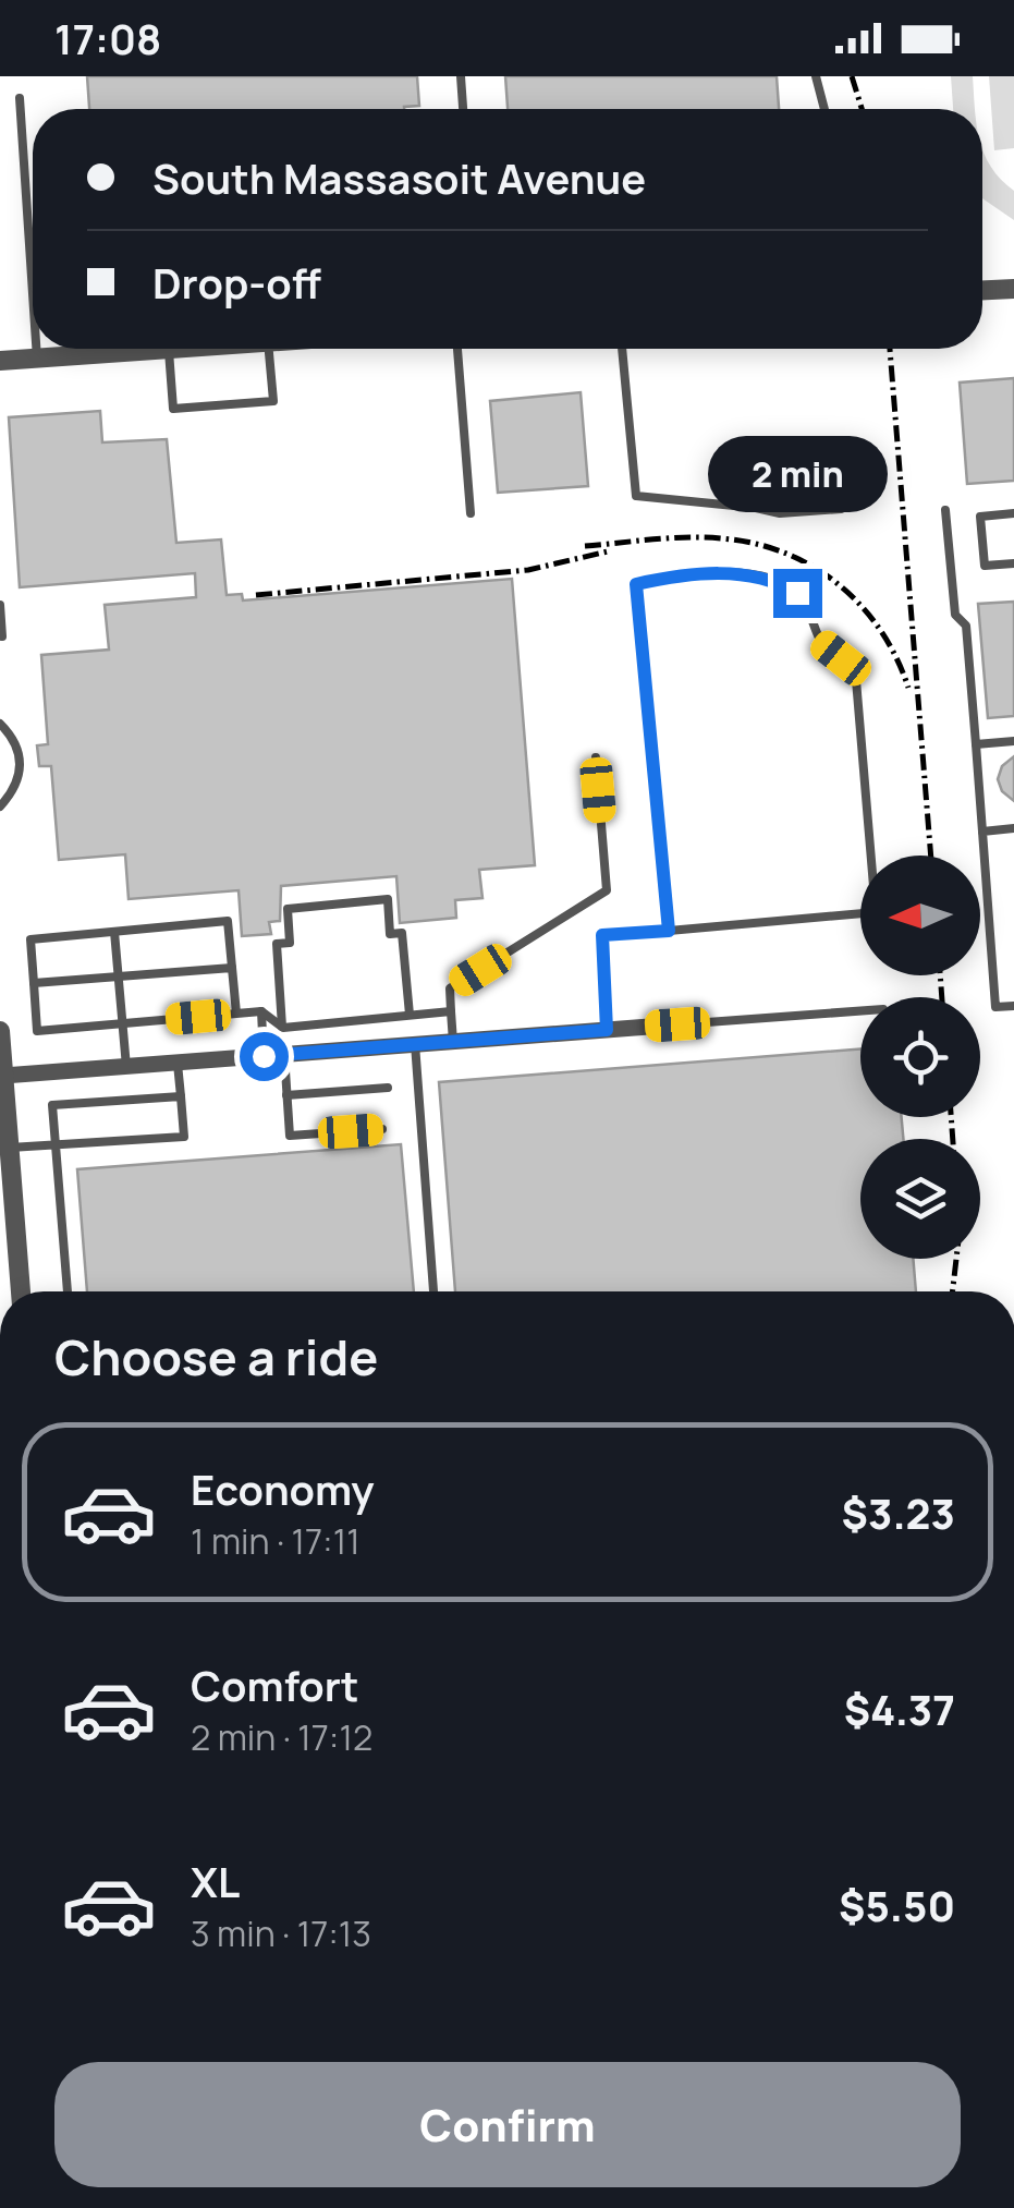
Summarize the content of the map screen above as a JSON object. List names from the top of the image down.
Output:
{
  "north": "left",
  "page": {
    "status": "17:08",
    "banner": ["South Massasoit Avenue", "Drop-off"],
    "bubble": "2 min",
    "heading": "Choose a ride",
    "list": [
      {
        "name": "Economy",
        "note": "1 min · 17:11",
        "value": "$3.23"
      },
      {
        "name": "Comfort",
        "note": "2 min · 17:12",
        "value": "$4.37"
      },
      {
        "name": "XL",
        "note": "3 min · 17:13",
        "value": "$5.50"
      }
    ],
    "buttons": "Confirm"
  }
}
